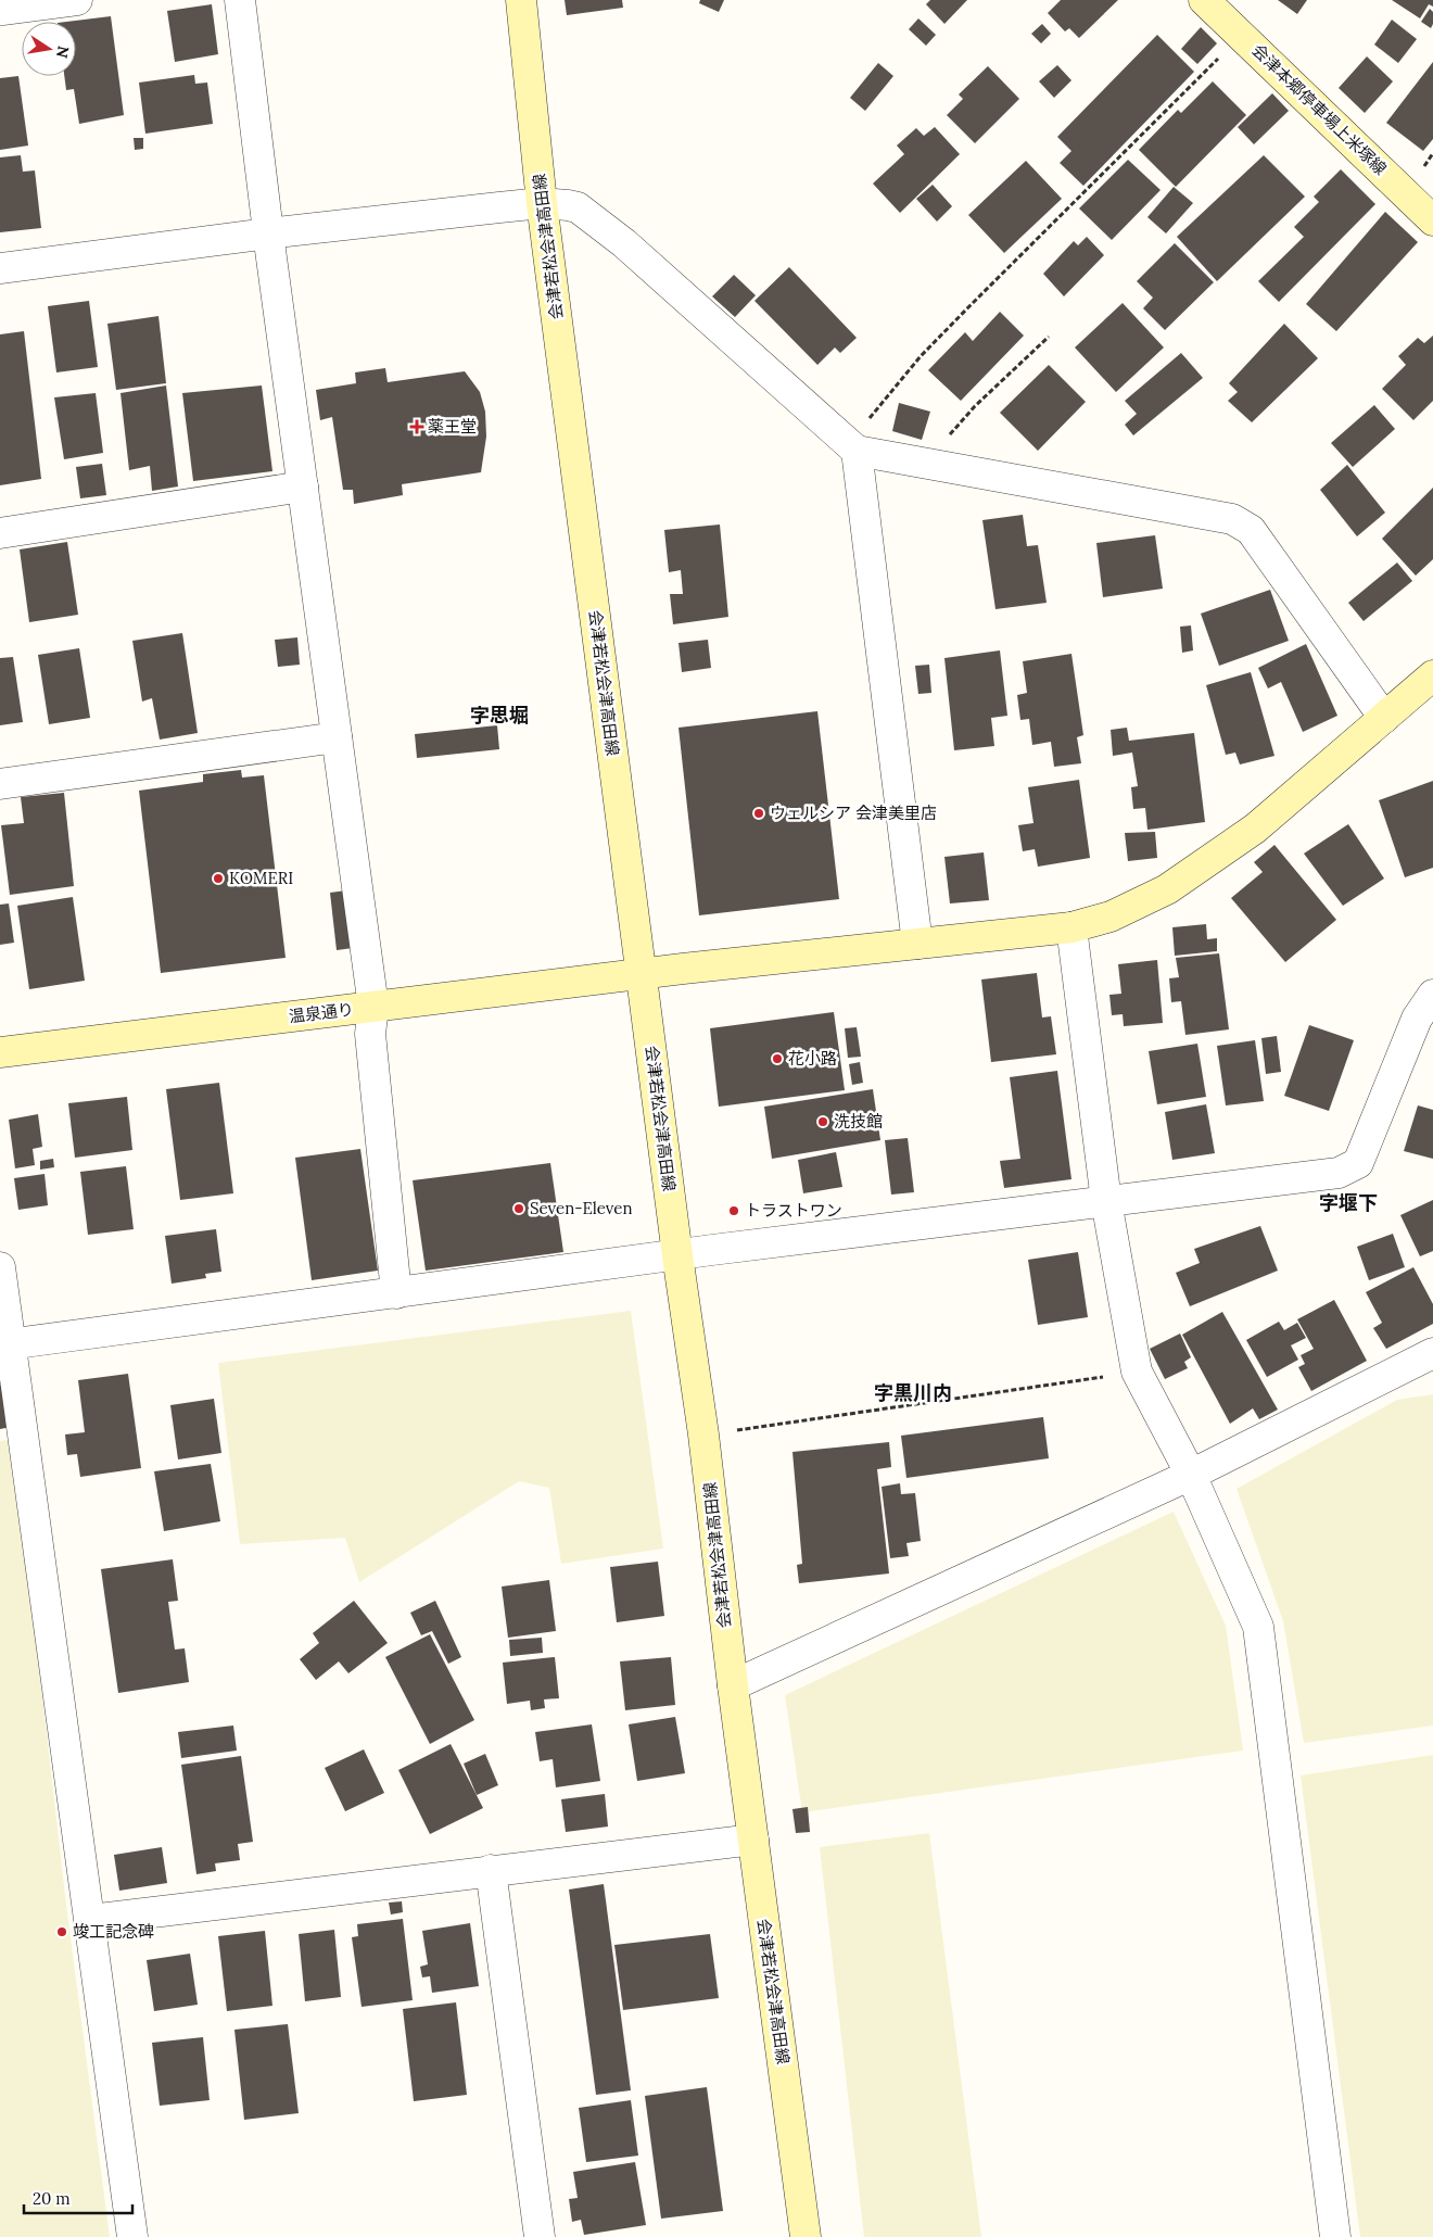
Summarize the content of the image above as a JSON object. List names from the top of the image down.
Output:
{
  "streets": {
    "main road": ["会津本郷停車場上米塚線", "会津若松会津高田線", "温泉通り"]
  },
  "crossings": [
    ["会津若松会津高田線", "温泉通り"]
  ],
  "districts": ["字思堀", "字堰下", "字黒川内"],
  "places": {
    "health": ["薬王堂"],
    "other": [
      "ウェルシア 会津美里店",
      "KOMERI",
      "花小路",
      "洗技館",
      "Seven-Eleven",
      "トラストワン",
      "竣工記念碑"
    ]
  },
  "scale_bar": "20 m",
  "north": "right"
}
